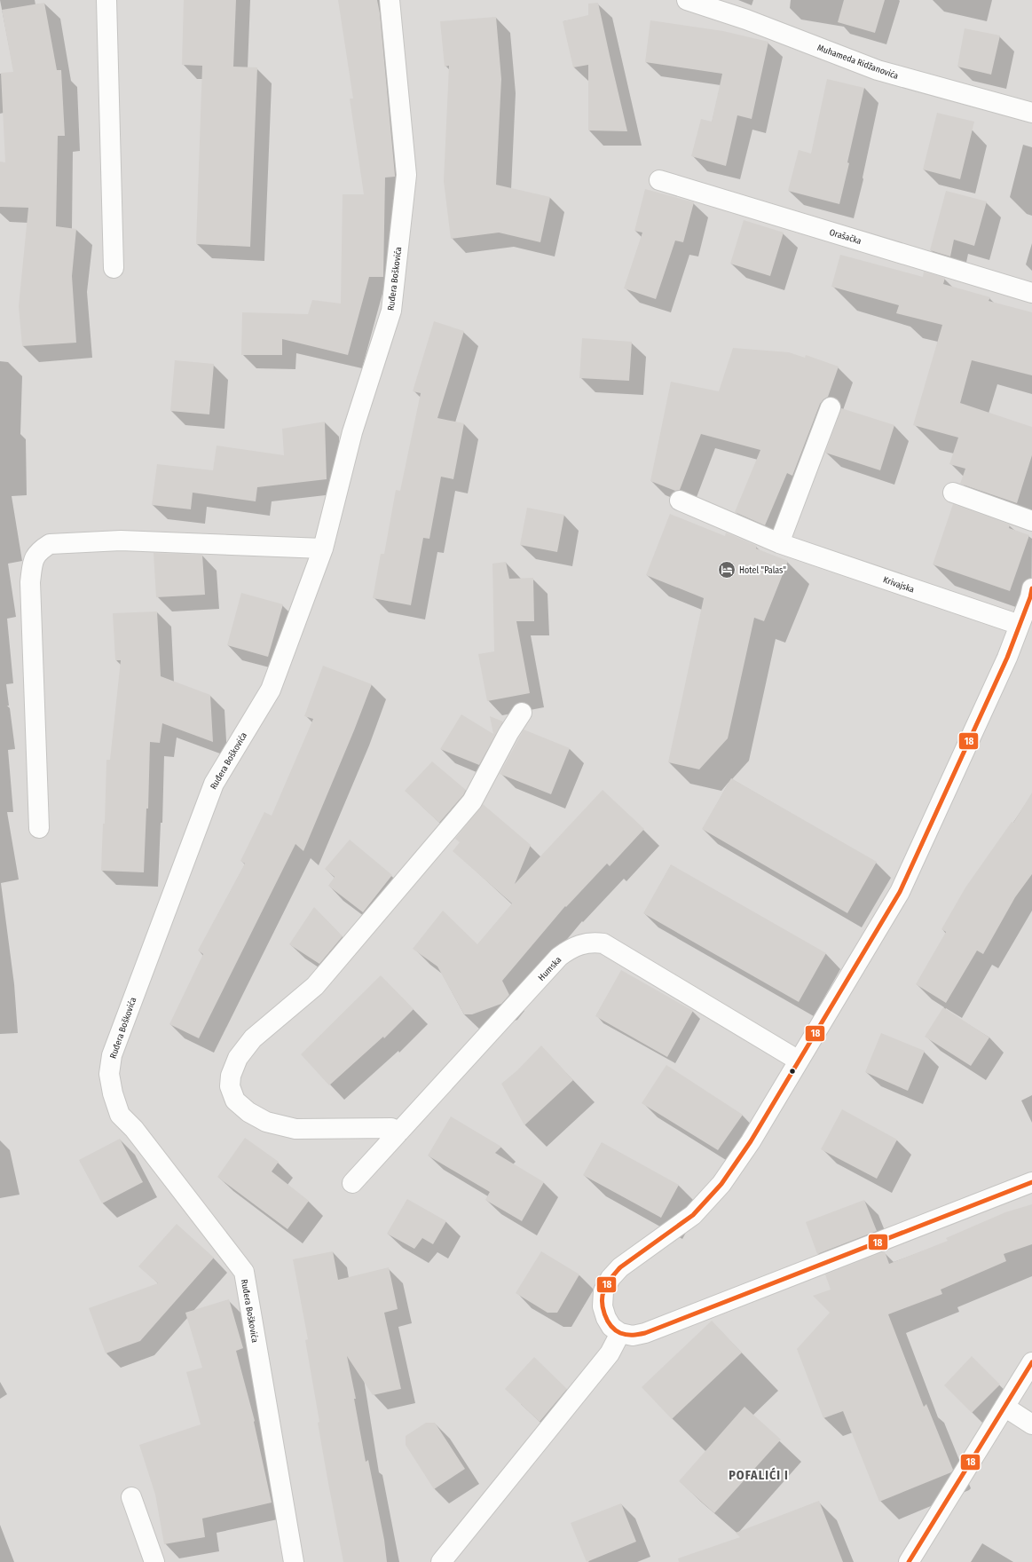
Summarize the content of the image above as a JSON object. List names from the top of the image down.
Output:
{
  "streets": {
    "street": [
      "Muhameda Ridžanovića",
      "Orašačka",
      "Ruđera Boškovića",
      "Krivajska",
      "Humska"
    ]
  },
  "districts": ["POFALIĆI I"],
  "places": {
    "hotel": ["Hotel \"Palas\""]
  },
  "lines": ["transit line 18"]
}
